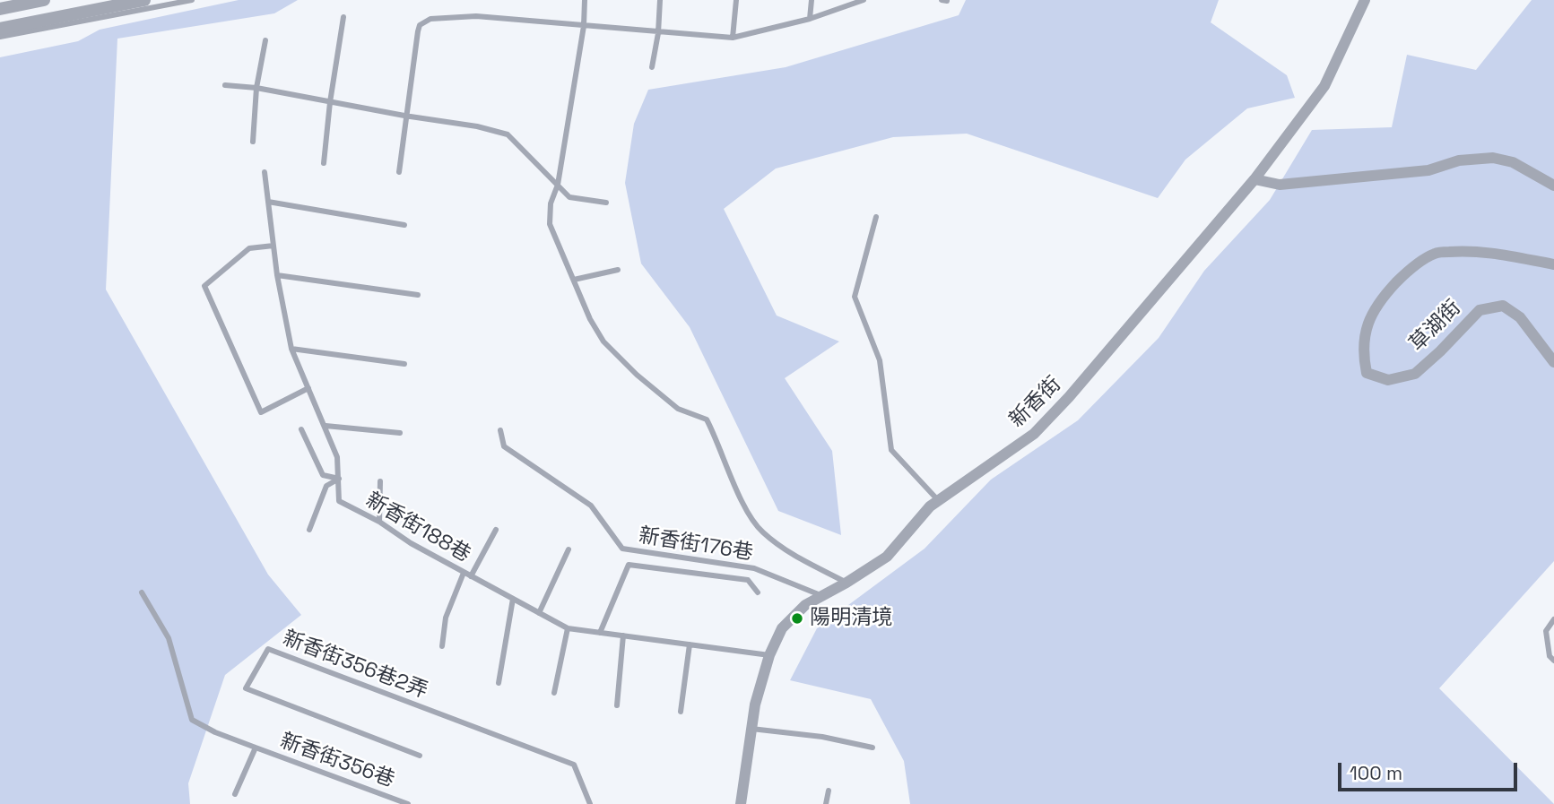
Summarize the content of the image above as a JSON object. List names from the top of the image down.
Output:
{
  "streets": {
    "street": ["草湖街", "新香街"],
    "lane": [
      "新香街188巷",
      "新香街176巷",
      "新香街356巷2弄",
      "新香街356巷"
    ]
  },
  "crossings": [
    ["新香街", "新香街188巷"],
    ["新香街", "新香街176巷"]
  ],
  "places": ["陽明清境"],
  "scale_bar": "100 m"
}
